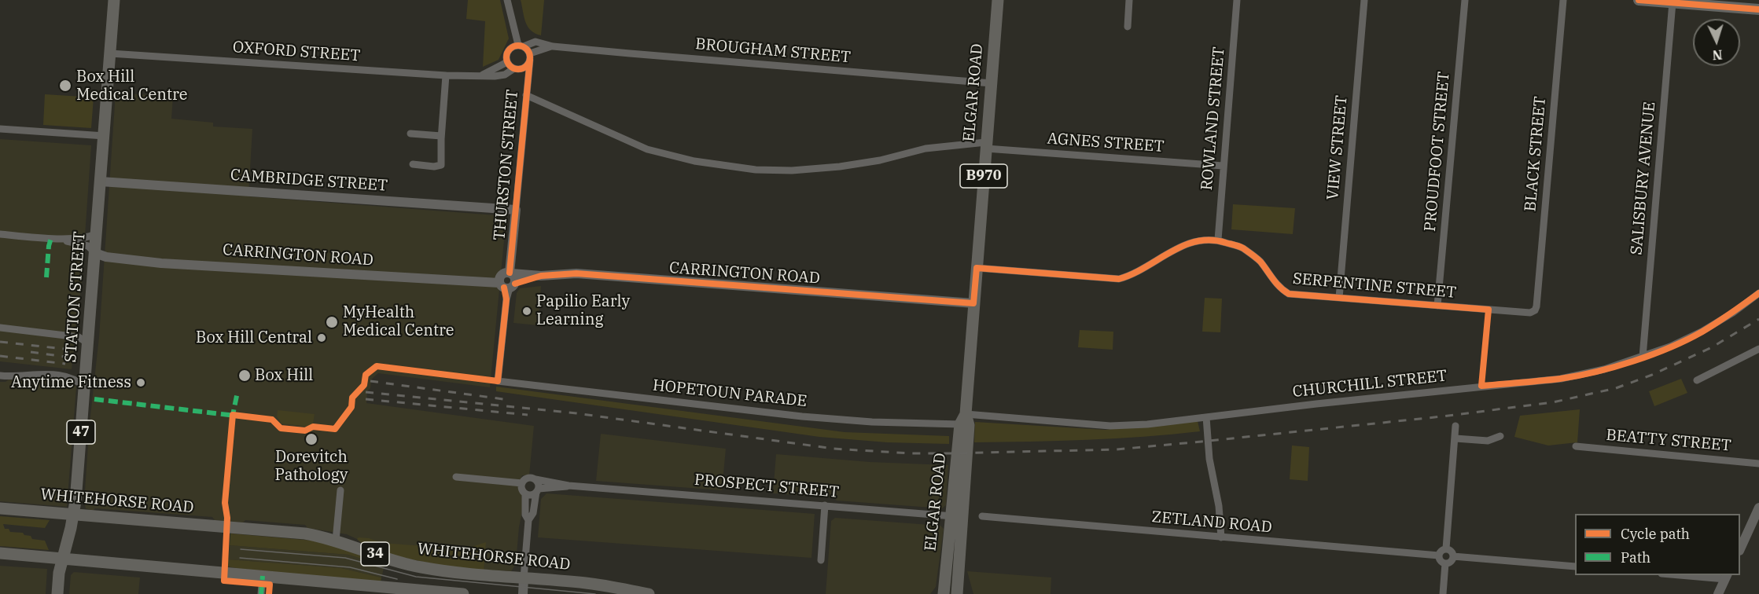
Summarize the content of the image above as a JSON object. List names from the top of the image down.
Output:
{
  "streets": {
    "main road": [
      "ELGAR ROAD",
      "B970",
      "STATION STREET",
      "47",
      "WHITEHORSE ROAD",
      "34"
    ],
    "street": [
      "BROUGHAM STREET",
      "OXFORD STREET",
      "ROWLAND STREET",
      "AGNES STREET",
      "VIEW STREET",
      "PROUDFOOT STREET",
      "BLACK STREET",
      "THURSTON STREET",
      "SALISBURY AVENUE",
      "CAMBRIDGE STREET",
      "CARRINGTON ROAD",
      "SERPENTINE STREET",
      "CHURCHILL STREET",
      "HOPETOUN PARADE",
      "BEATTY STREET",
      "PROSPECT STREET",
      "ZETLAND ROAD"
    ]
  },
  "crossings": [
    ["BROUGHAM STREET", "OXFORD STREET"],
    ["BROUGHAM STREET", "ELGAR ROAD"],
    ["BROUGHAM STREET", "THURSTON STREET"],
    ["OXFORD STREET", "THURSTON STREET"],
    ["OXFORD STREET", "STATION STREET"],
    ["ELGAR ROAD", "AGNES STREET"],
    ["ELGAR ROAD", "CARRINGTON ROAD"],
    ["ELGAR ROAD", "SERPENTINE STREET"],
    ["ELGAR ROAD", "CHURCHILL STREET"],
    ["ELGAR ROAD", "HOPETOUN PARADE"],
    ["ELGAR ROAD", "PROSPECT STREET"],
    ["ROWLAND STREET", "AGNES STREET"],
    ["ROWLAND STREET", "SERPENTINE STREET"],
    ["AGNES STREET", "THURSTON STREET"],
    ["VIEW STREET", "SERPENTINE STREET"],
    ["PROUDFOOT STREET", "SERPENTINE STREET"],
    ["BLACK STREET", "SERPENTINE STREET"],
    ["THURSTON STREET", "CAMBRIDGE STREET"],
    ["THURSTON STREET", "CARRINGTON ROAD"],
    ["SALISBURY AVENUE", "CHURCHILL STREET"],
    ["CAMBRIDGE STREET", "STATION STREET"],
    ["CARRINGTON ROAD", "STATION STREET"],
    ["CARRINGTON ROAD", "HOPETOUN PARADE"],
    ["STATION STREET", "WHITEHORSE ROAD"],
    ["STATION STREET", "34"],
    ["CHURCHILL STREET", "HOPETOUN PARADE"]
  ],
  "places": [
    "Box Hill Medical Centre",
    "Papilio Early Learning",
    "MyHealth Medical Centre",
    "Box Hill Central",
    "Box Hill",
    "Anytime Fitness",
    "Dorevitch Pathology"
  ],
  "legend": ["Cycle path", "Path"],
  "north": "bottom"
}
